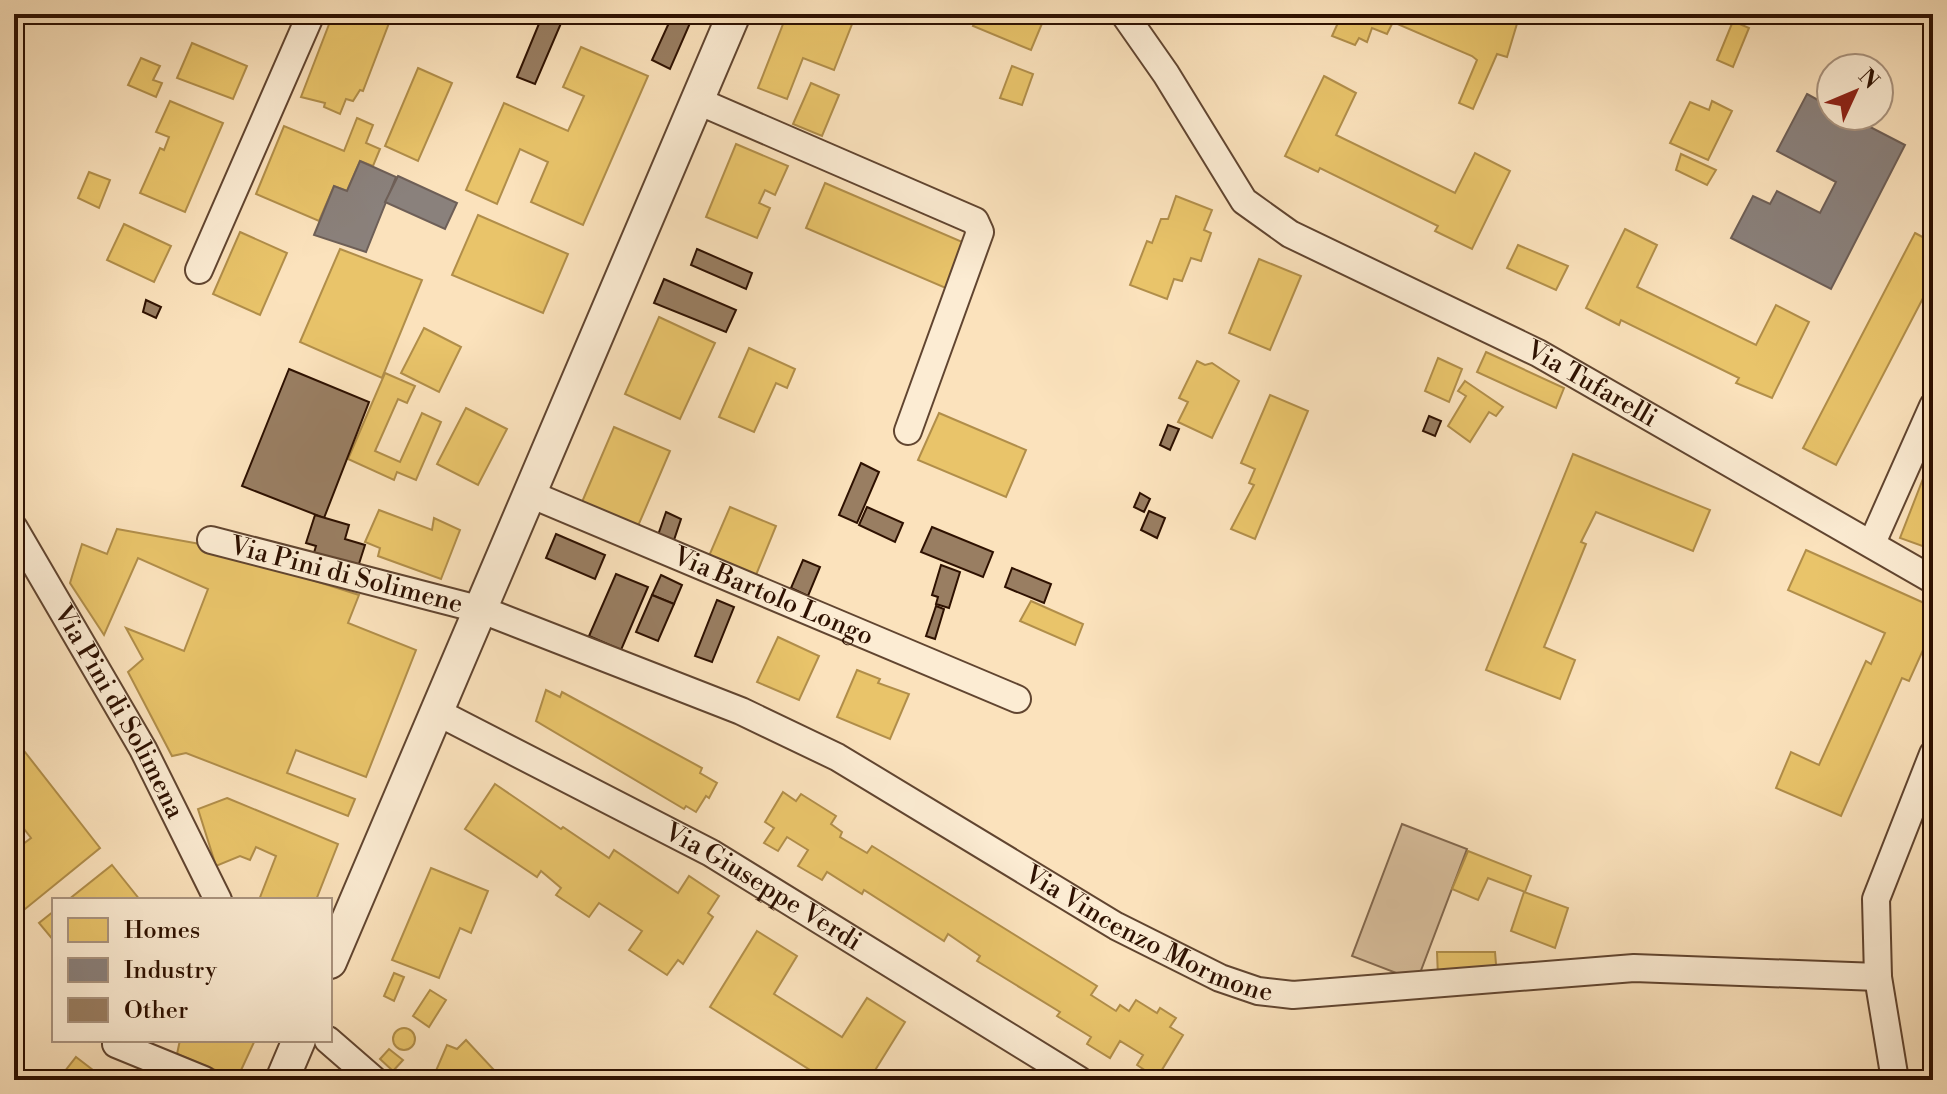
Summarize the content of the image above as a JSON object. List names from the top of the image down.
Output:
{
  "streets": {
    "street": [
      "Via Tufarelli",
      "Via Pini di Solimene",
      "Via Bartolo Longo",
      "Via Pini di Solimena",
      "Via Giuseppe Verdi",
      "Via Vincenzo Mormone"
    ]
  },
  "crossings": [
    ["Via Pini di Solimene", "Via Vincenzo Mormone"]
  ],
  "legend": ["Homes", "Industry", "Other"],
  "north": "top right"
}
